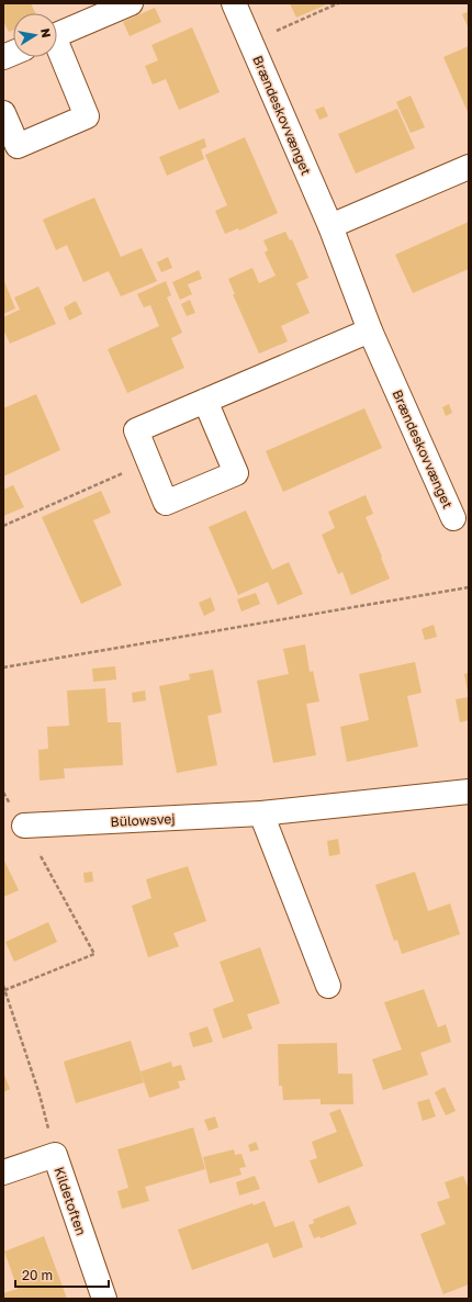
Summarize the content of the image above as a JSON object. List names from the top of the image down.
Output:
{
  "streets": {
    "street": ["Brændeskovvænget", "Bülowsvej", "Kildetoften"]
  },
  "scale_bar": "20 m",
  "north": "right"
}
